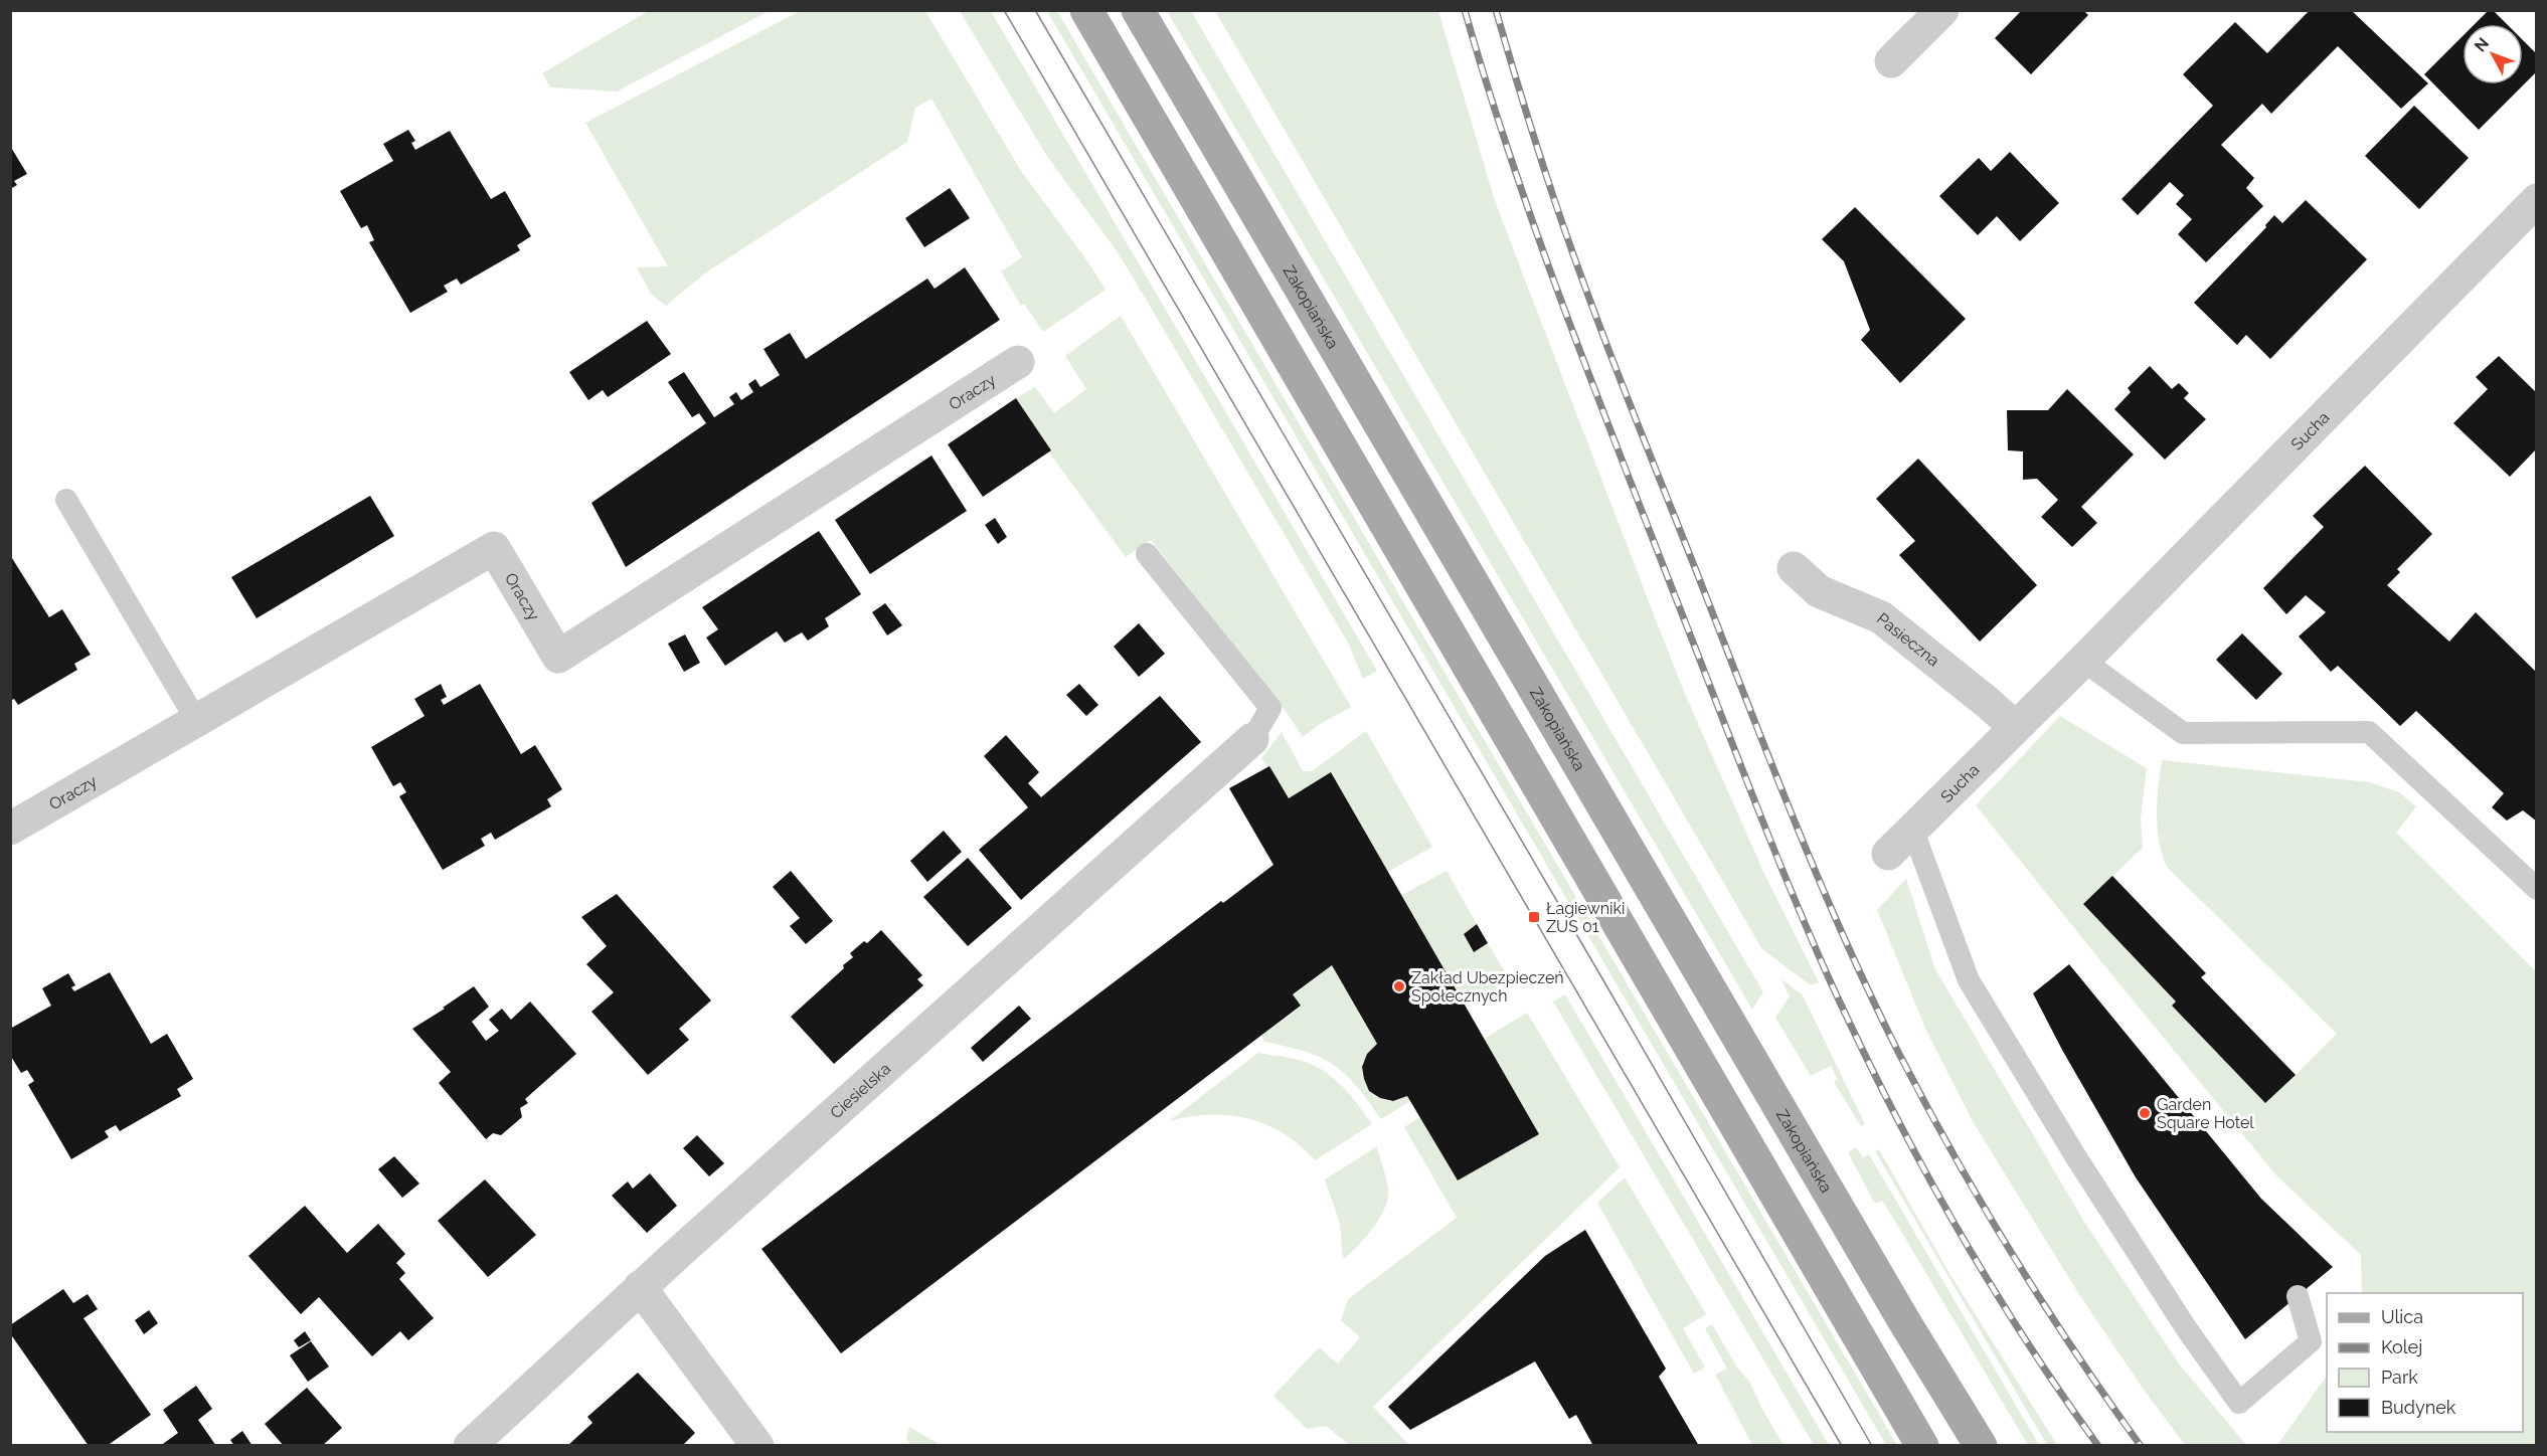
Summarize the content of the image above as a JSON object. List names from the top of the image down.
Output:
{
  "streets": {
    "main road": ["Zakopiańska"],
    "street": [
      "Oraczy",
      "Sucha",
      "Pasieczna",
      "Ciesielska"
    ]
  },
  "crossings": [
    ["Sucha", "Pasieczna"]
  ],
  "places": {
    "transit": ["Łagiewniki ZUS 01"],
    "other": ["Zakład Ubezpieczeń Społecznych", "Garden Square Hotel"]
  },
  "legend": [
    "Ulica",
    "Kolej",
    "Park",
    "Budynek"
  ],
  "north": "top left"
}
